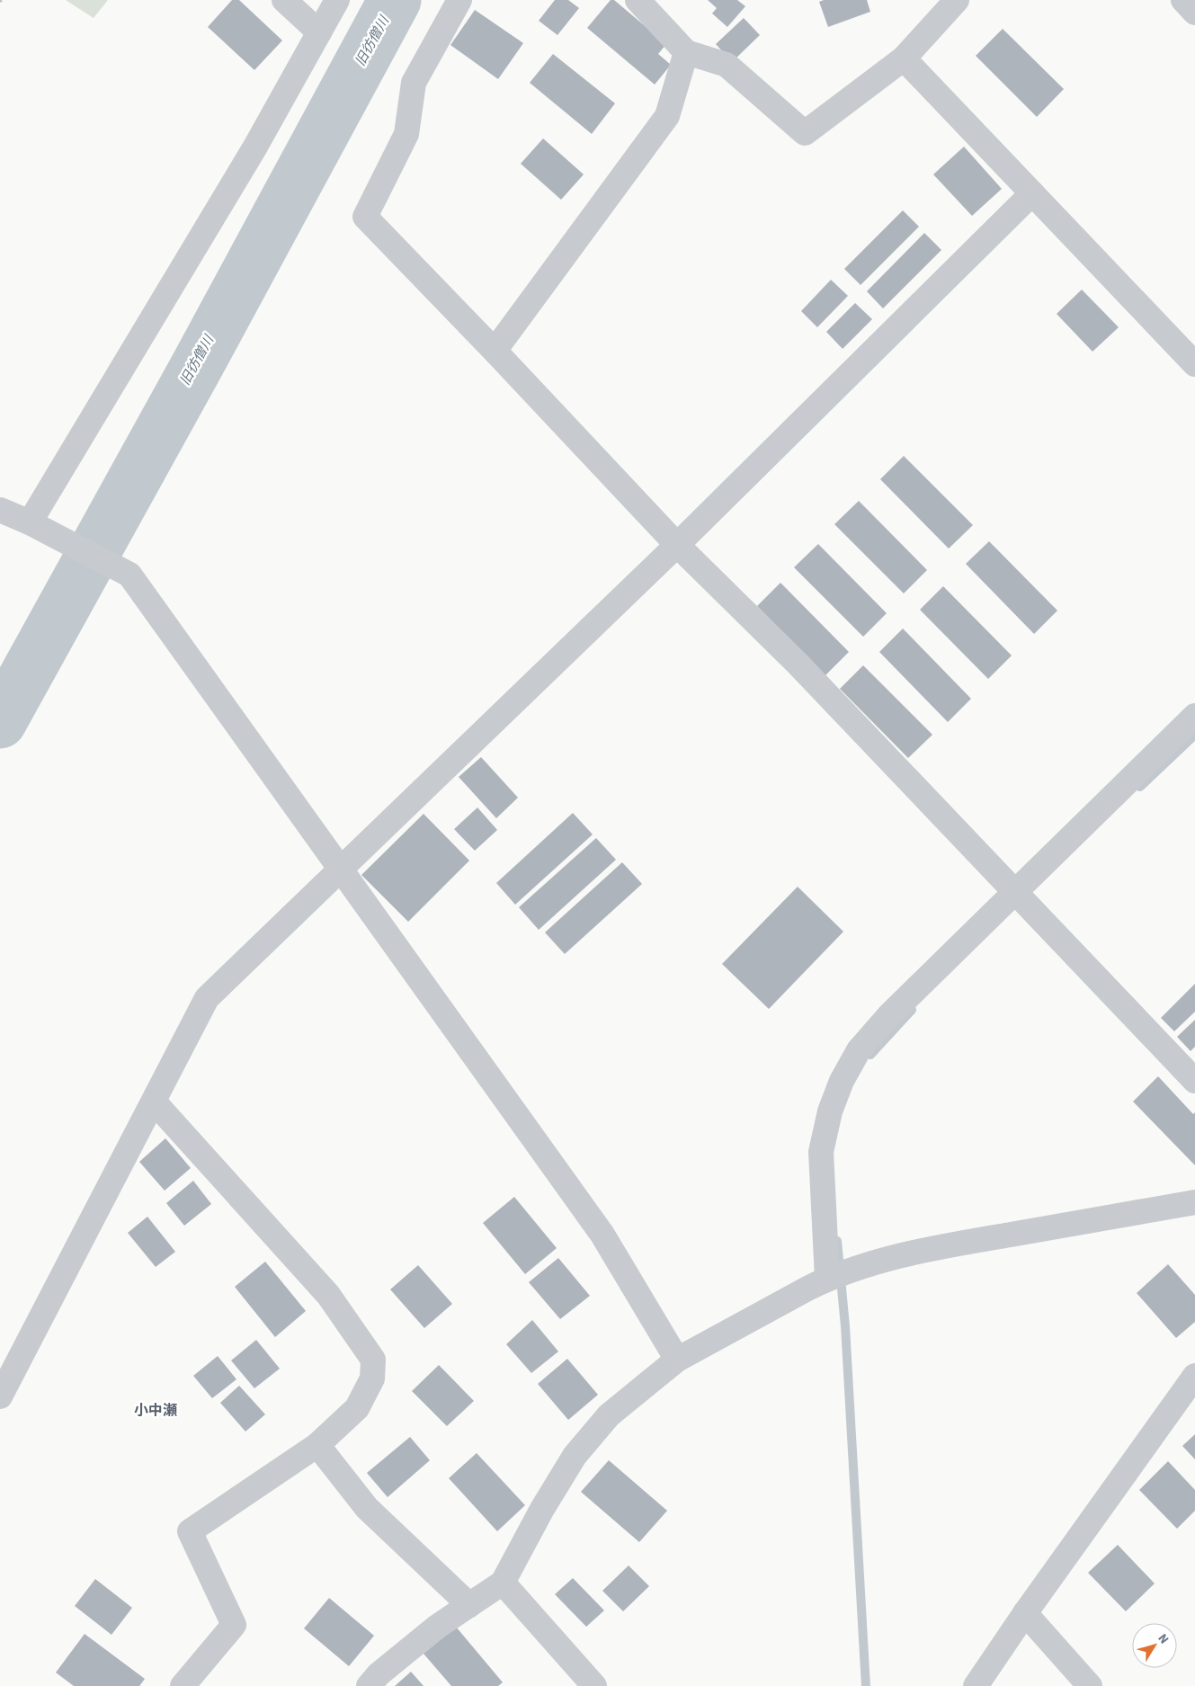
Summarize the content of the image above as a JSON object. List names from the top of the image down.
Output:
{
  "districts": ["小中瀬"],
  "water": ["旧彷僧川"],
  "north": "top right"
}
